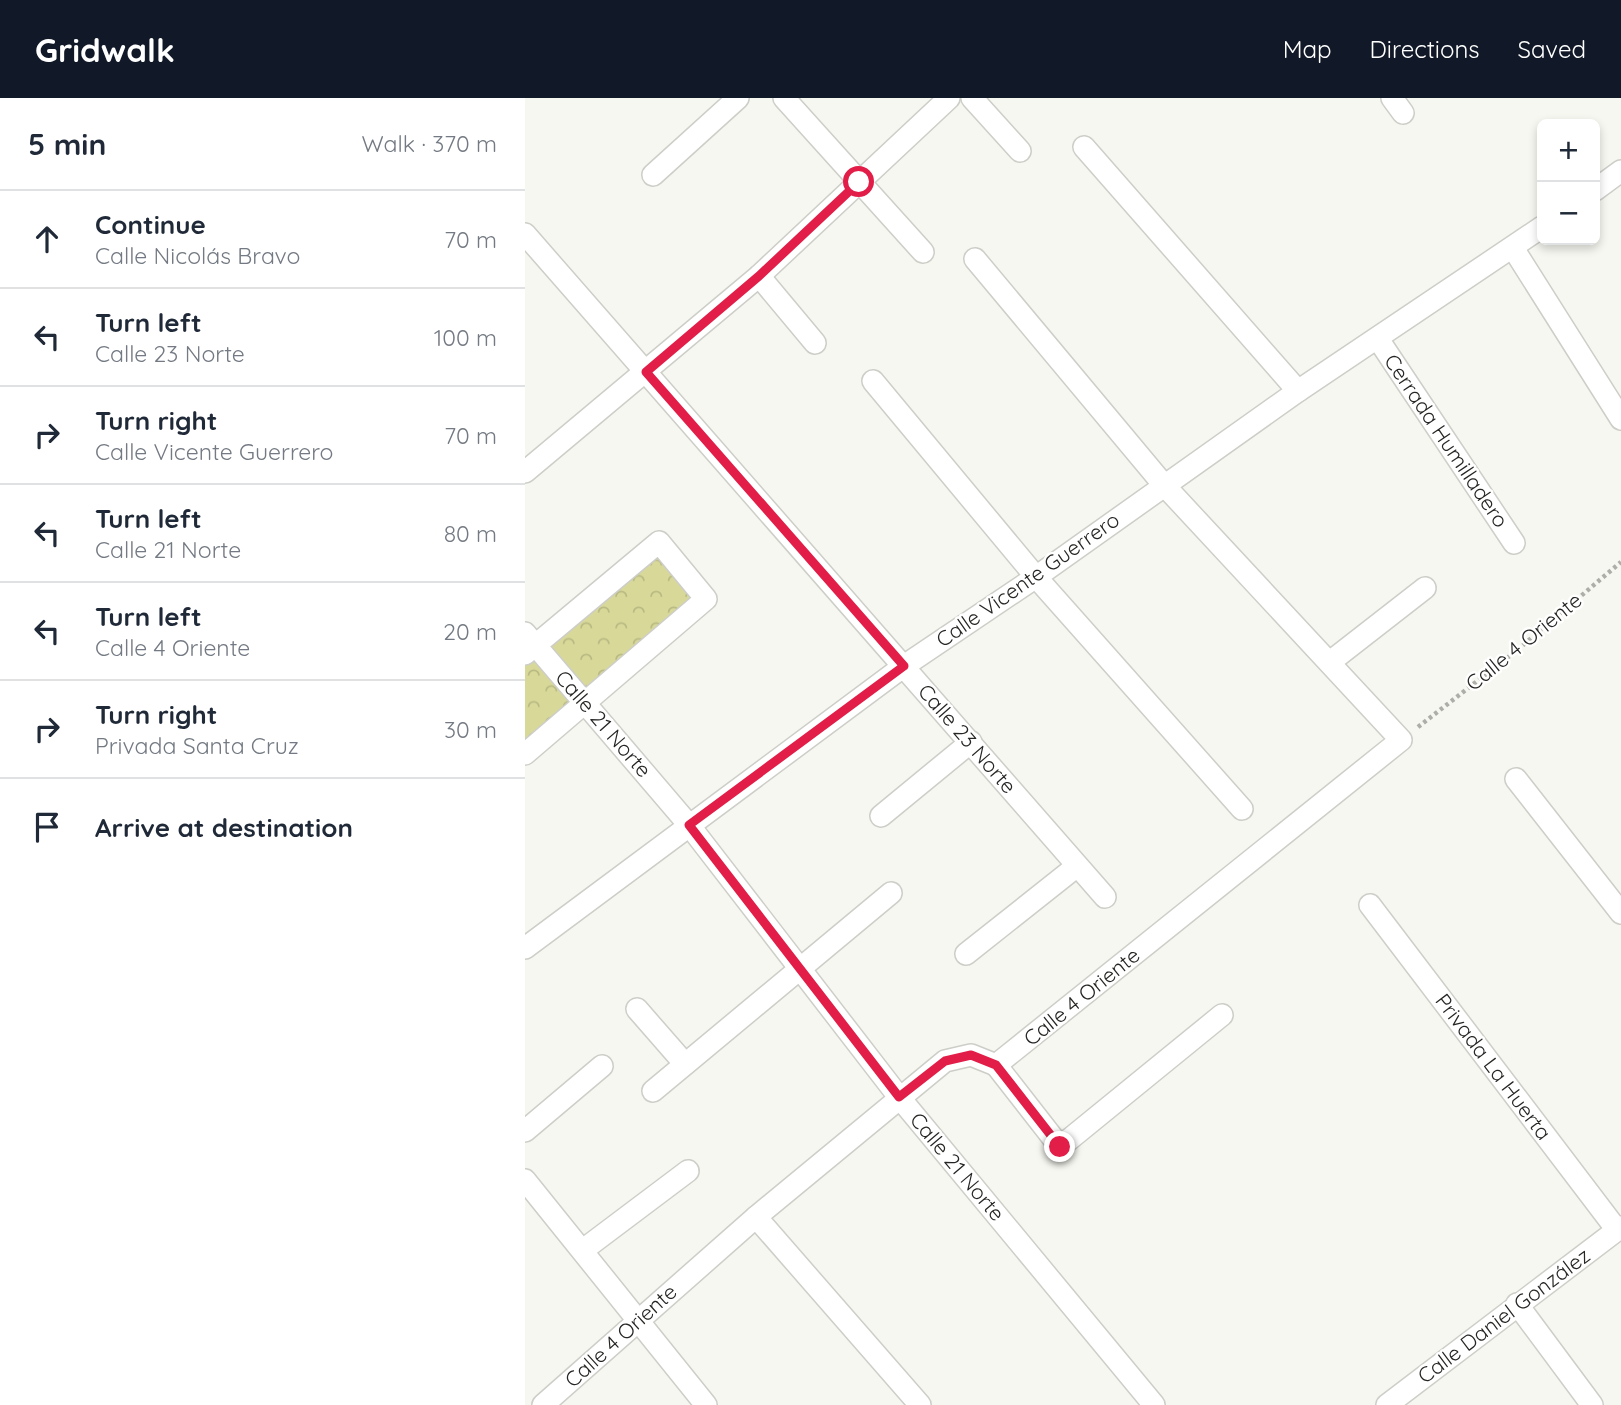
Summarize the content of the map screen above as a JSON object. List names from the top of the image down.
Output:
{
  "streets": {
    "street": [
      "Cerrada Humilladero",
      "Calle Vicente Guerrero",
      "Calle 4 Oriente",
      "Calle 21 Norte",
      "Calle 23 Norte",
      "Privada La Huerta",
      "Calle Daniel González"
    ]
  },
  "crossings": [
    ["Cerrada Humilladero", "Calle Vicente Guerrero"],
    ["Calle Vicente Guerrero", "Calle 21 Norte"],
    ["Calle Vicente Guerrero", "Calle 23 Norte"],
    ["Calle 4 Oriente", "Calle 21 Norte"],
    ["Privada La Huerta", "Calle Daniel González"]
  ],
  "page": {
    "header": "Gridwalk",
    "nav": ["Map", "Directions", "Saved"],
    "heading": ["5 min", "Walk · 370 m"],
    "map_buttons": ["+", "−"],
    "list": [
      ["Continue", "Calle Nicolás Bravo", "70 m"],
      ["Turn left", "Calle 23 Norte", "100 m"],
      ["Turn right", "Calle Vicente Guerrero", "70 m"],
      ["Turn left", "Calle 21 Norte", "80 m"],
      ["Turn left", "Calle 4 Oriente", "20 m"],
      ["Turn right", "Privada Santa Cruz", "30 m"],
      "Arrive at destination"
    ]
  }
}
